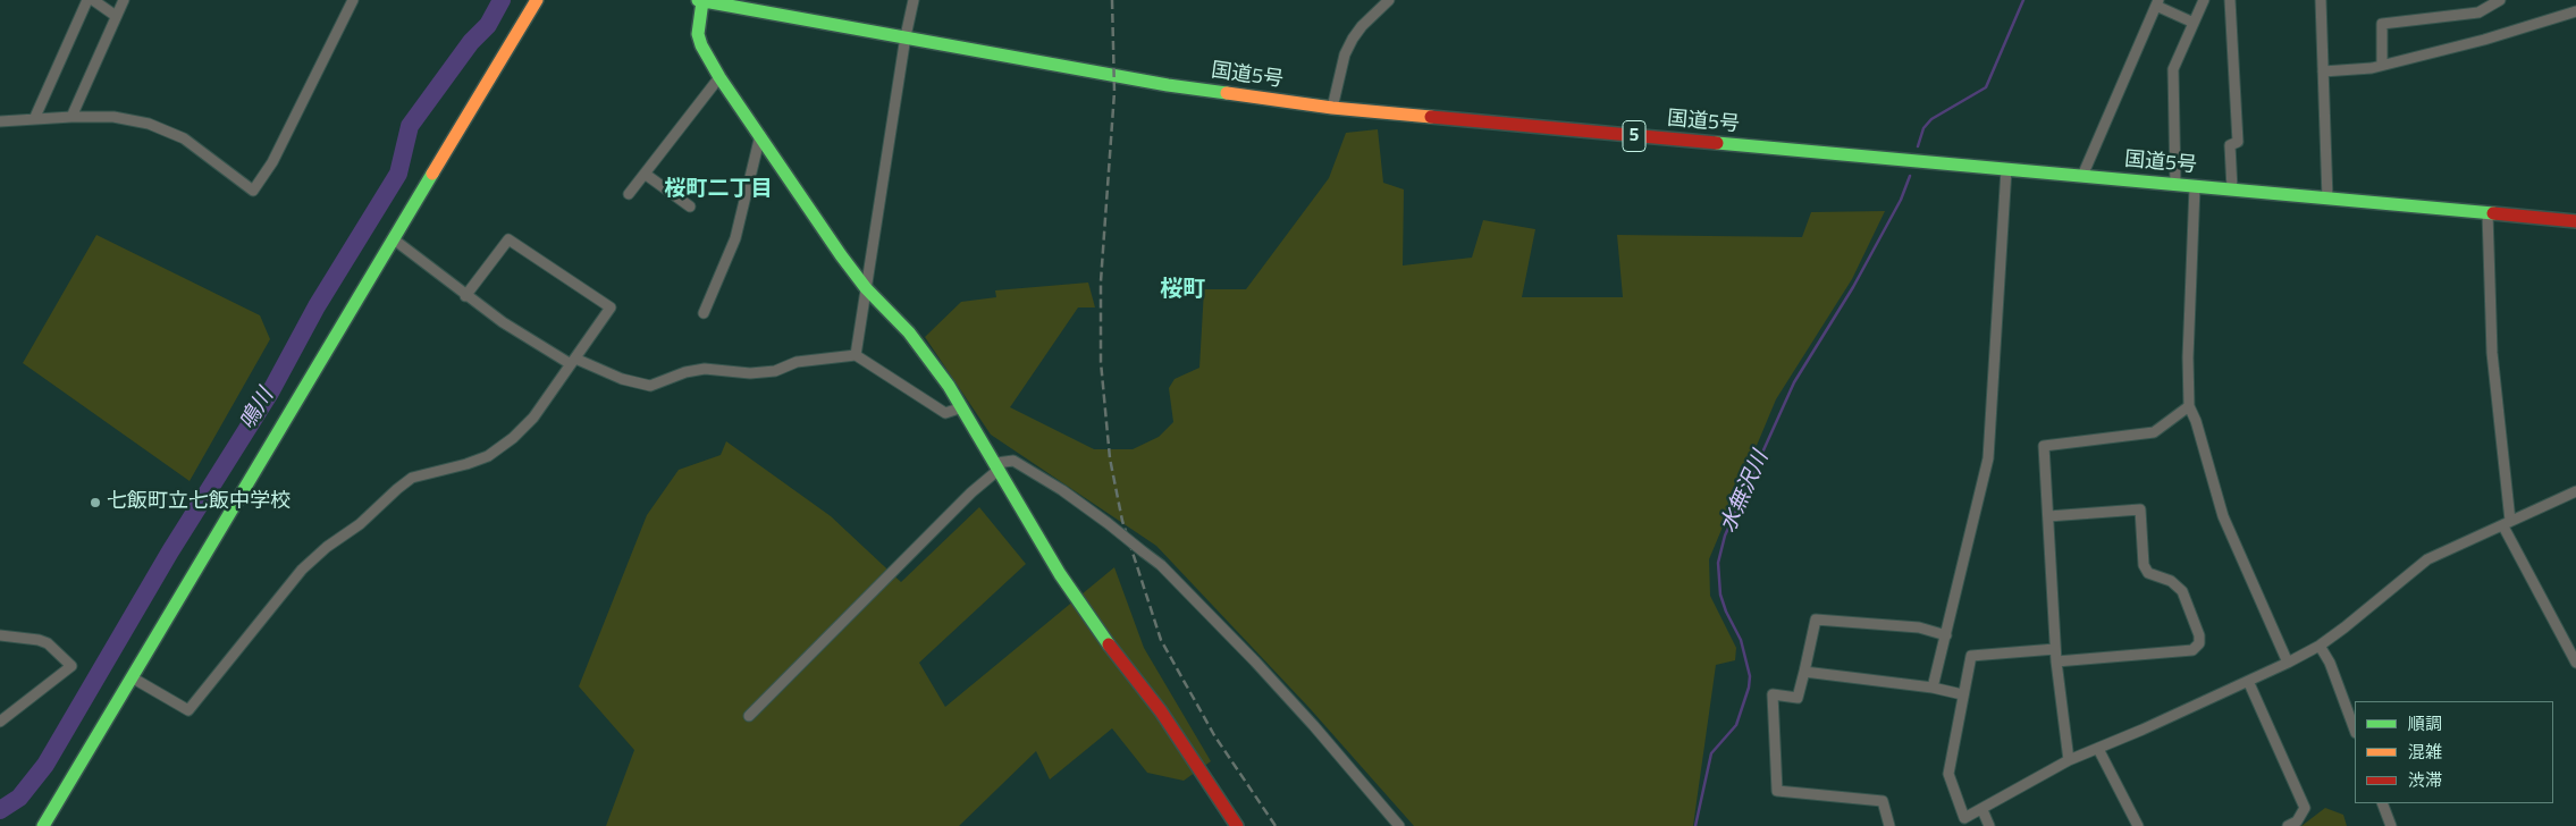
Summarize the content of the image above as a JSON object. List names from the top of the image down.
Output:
{
  "streets": {
    "main road": ["国道5号", "5"]
  },
  "districts": ["桜町二丁目", "桜町"],
  "water": ["鳴川", "水無沢川"],
  "places": ["七飯町立七飯中学校"],
  "legend": ["順調", "混雑", "渋滞"]
}
